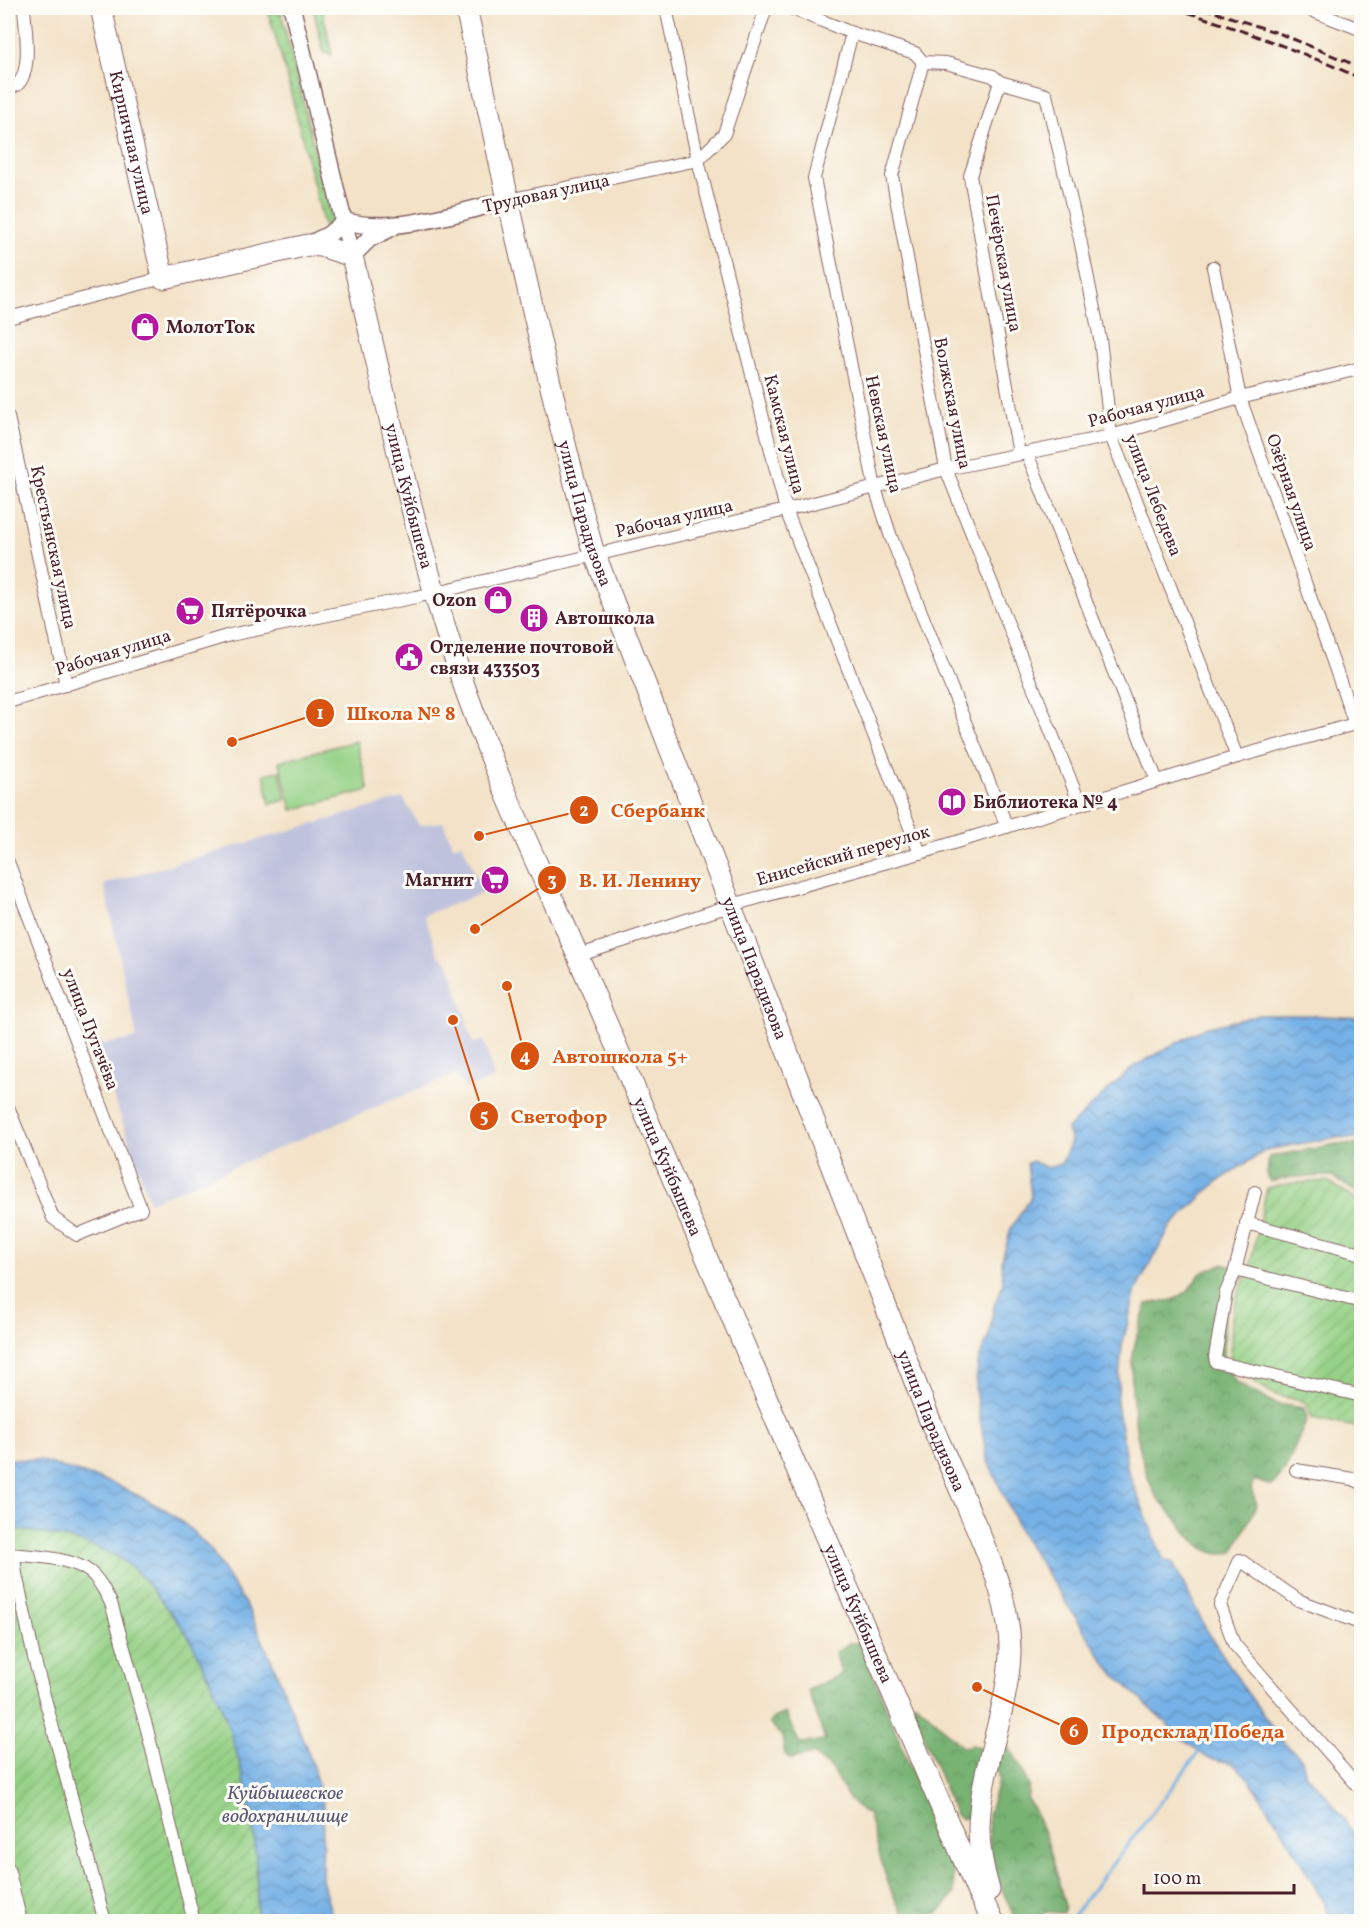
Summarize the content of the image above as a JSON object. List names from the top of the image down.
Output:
{
  "streets": {
    "highway": ["Кирпичная улица", "улица Куйбышева", "улица Парадизова"],
    "main road": ["Трудовая улица"],
    "street": [
      "Печёрская улица",
      "Волжская улица",
      "Рабочая улица",
      "Камская улица",
      "Невская улица",
      "Озёрная улица",
      "улица Лебедева",
      "Крестьянская улица",
      "Енисейский переулок",
      "улица Пугачёва"
    ]
  },
  "crossings": [
    ["Трудовая улица", "Камская улица"],
    ["Трудовая улица", "улица Парадизова"],
    ["Печёрская улица", "Рабочая улица"],
    ["Печёрская улица", "улица Лебедева"],
    ["Печёрская улица", "Енисейский переулок"],
    ["Волжская улица", "Рабочая улица"],
    ["Волжская улица", "Енисейский переулок"],
    ["Рабочая улица", "Камская улица"],
    ["Рабочая улица", "Невская улица"],
    ["Рабочая улица", "Озёрная улица"],
    ["Рабочая улица", "улица Лебедева"],
    ["Рабочая улица", "улица Куйбышева"],
    ["Рабочая улица", "улица Парадизова"],
    ["Рабочая улица", "Крестьянская улица"],
    ["Камская улица", "Енисейский переулок"],
    ["Невская улица", "Енисейский переулок"],
    ["Озёрная улица", "Енисейский переулок"],
    ["улица Лебедева", "Енисейский переулок"],
    ["улица Куйбышева", "улица Парадизова"],
    ["улица Куйбышева", "Енисейский переулок"],
    ["улица Парадизова", "Енисейский переулок"]
  ],
  "water": ["Куйбышевское водохранилище"],
  "places": {
    "shop": ["МолотТок", "Ozon"],
    "supermarket": ["Пятёрочка", "Магнит"],
    "building": ["Автошкола"],
    "public building": ["Отделение почтовой связи 433503"],
    "other": [
      "Школа № 8",
      "Сбербанк",
      "В. И. Ленину",
      "Автошкола 5+",
      "Светофор",
      "Продсклад Победа"
    ],
    "library": ["Библиотека № 4"]
  },
  "scale_bar": "100 m"
}
